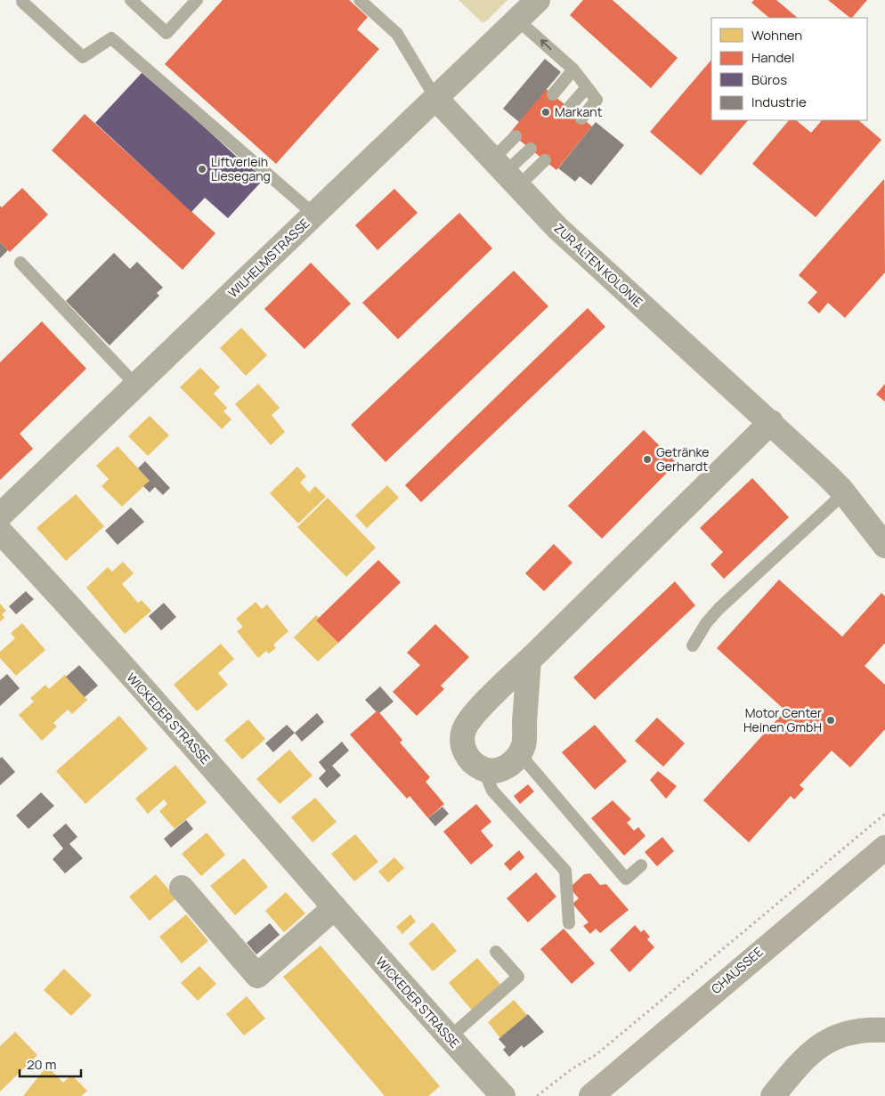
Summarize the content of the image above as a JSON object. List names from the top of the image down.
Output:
{
  "streets": {
    "main road": ["CHAUSSEE"],
    "street": ["WILHELMSTRASSE", "ZUR ALTEN KOLONIE", "WICKEDER STRASSE"]
  },
  "crossings": [
    ["WILHELMSTRASSE", "ZUR ALTEN KOLONIE"]
  ],
  "places": [
    "Markant",
    "Liftverleih Liesegang",
    "Getränke Gerhardt",
    "Motor Center Heinen GmbH"
  ],
  "legend": [
    "Wohnen",
    "Handel",
    "Büros",
    "Industrie"
  ],
  "scale_bar": "20 m"
}
